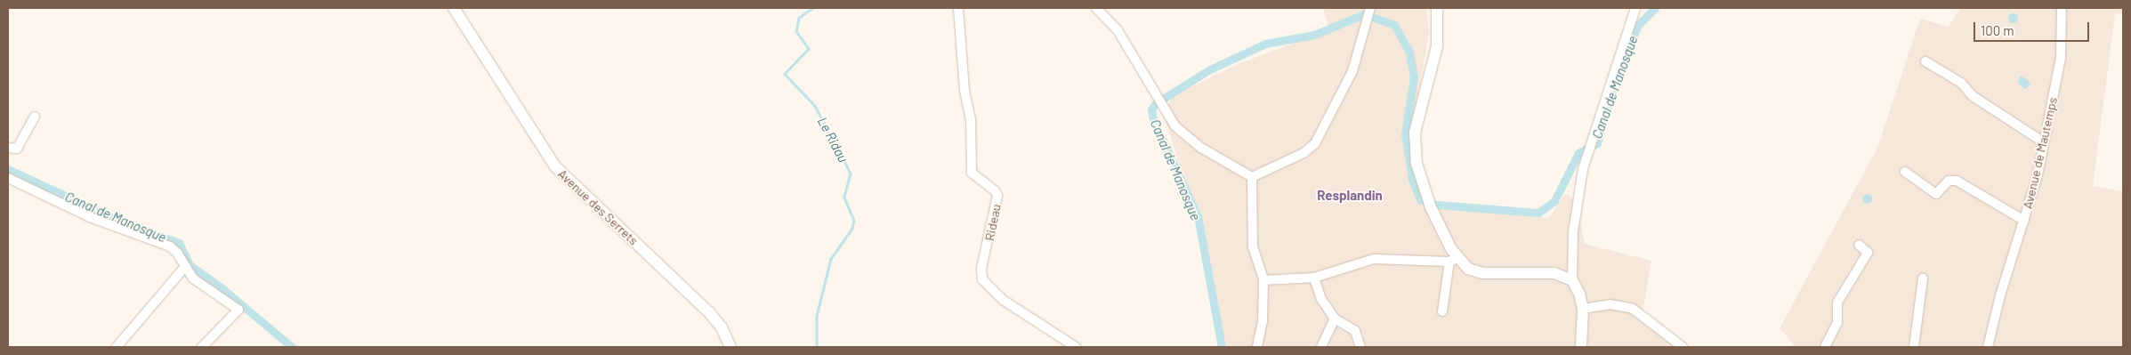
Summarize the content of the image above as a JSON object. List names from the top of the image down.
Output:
{
  "streets": {
    "street": ["Avenue de Mautemps", "Avenue des Serrets", "Rideau"]
  },
  "districts": ["Resplandin"],
  "water": ["Canal de Manosque", "Le Ridau"],
  "scale_bar": "100 m"
}
